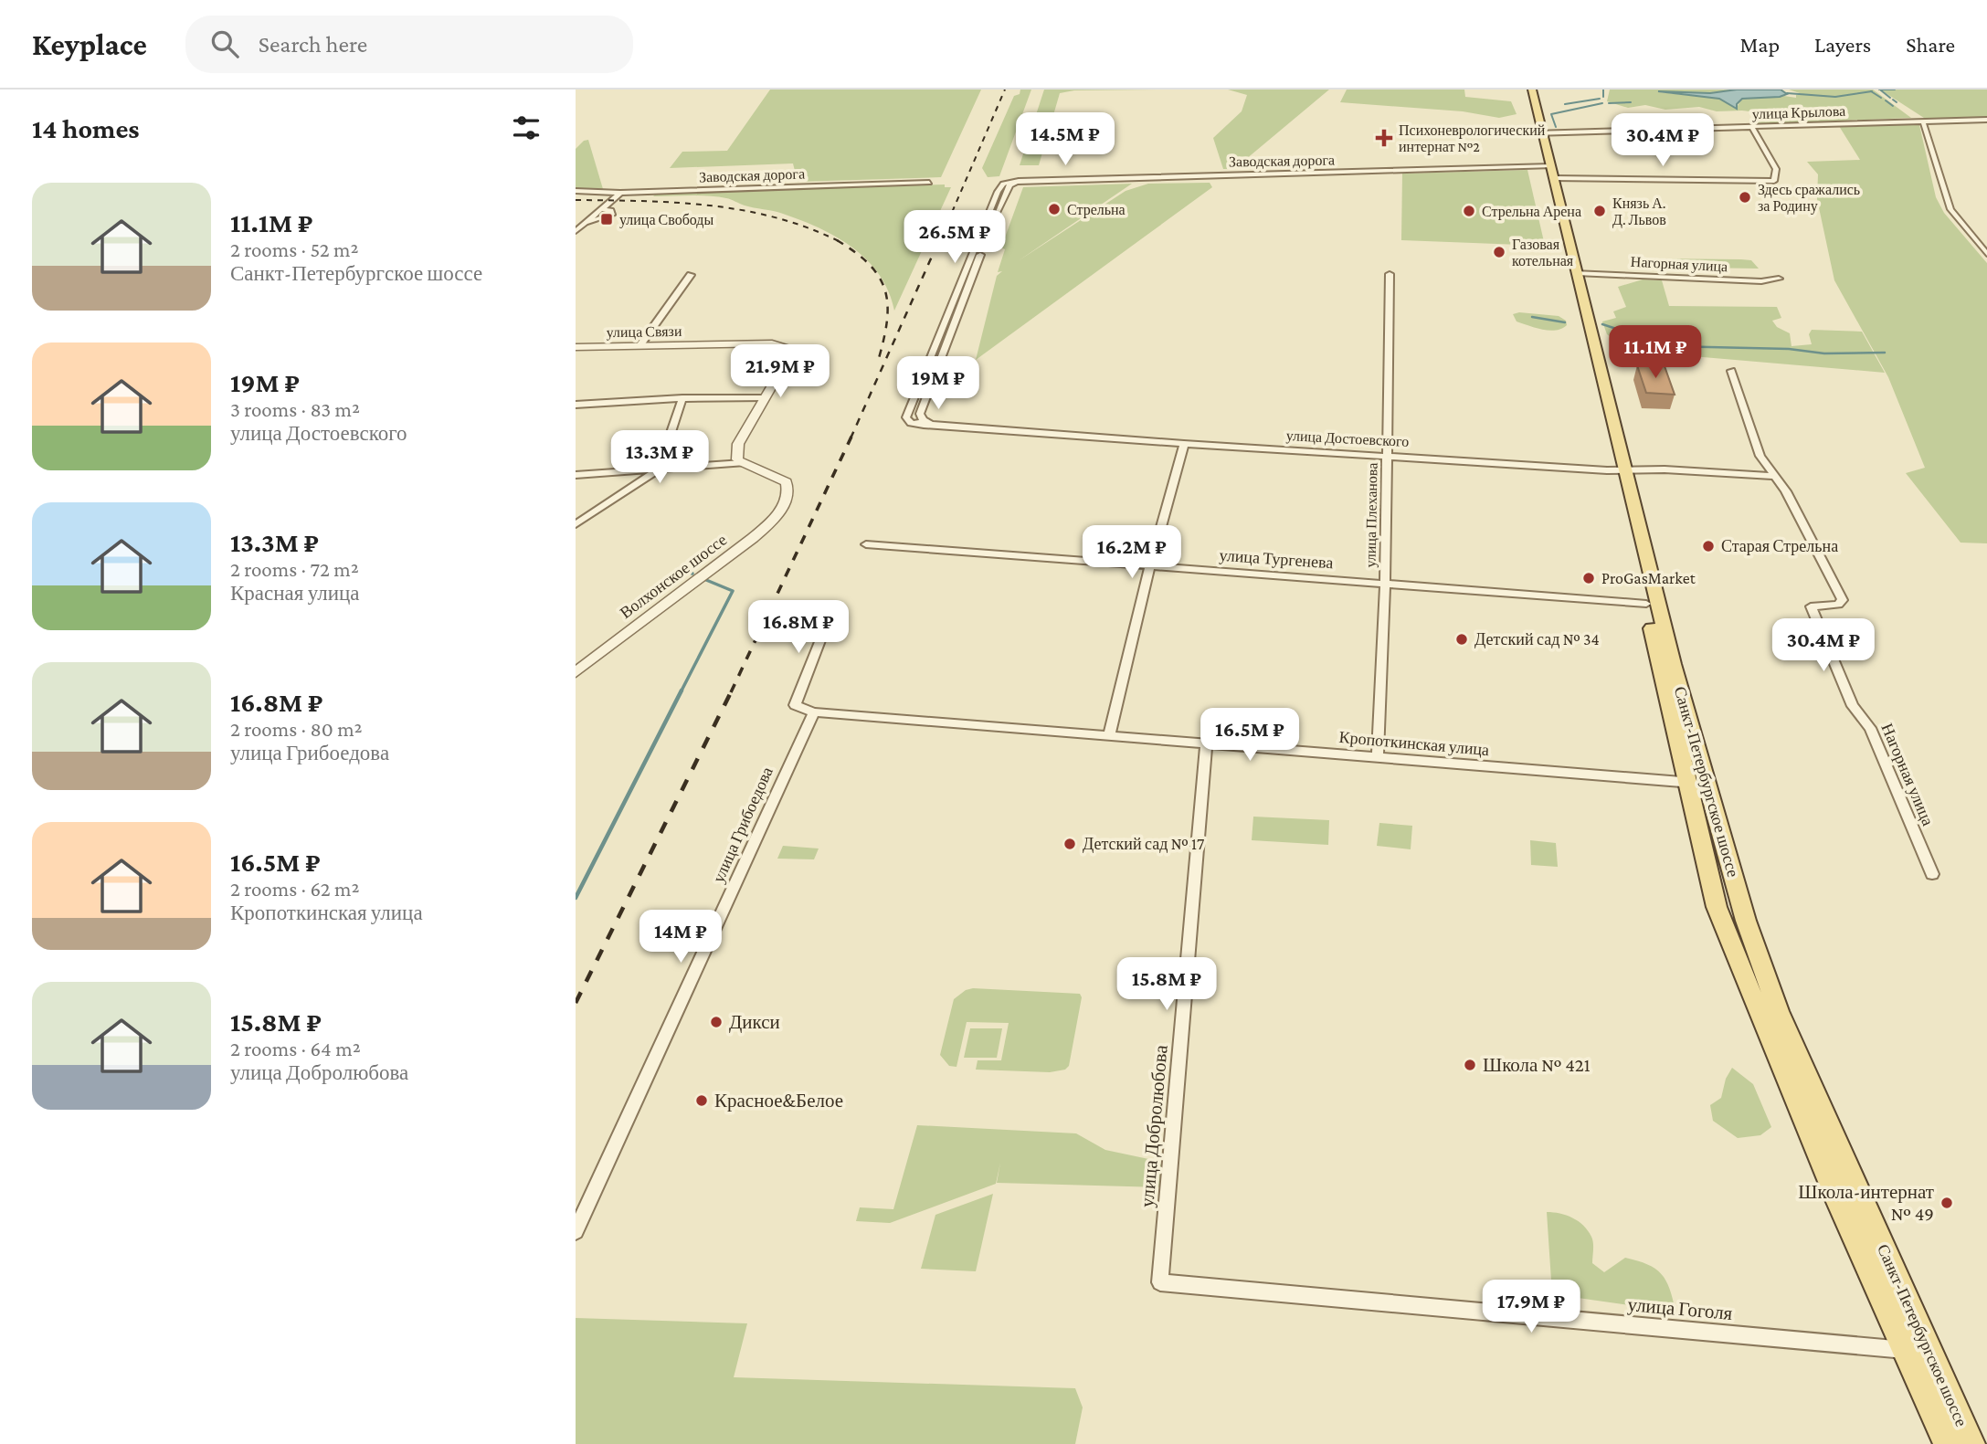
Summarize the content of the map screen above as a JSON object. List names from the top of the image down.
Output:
{
  "streets": {
    "main road": ["Санкт-Петербургское шоссе"],
    "street": [
      "улица Крылова",
      "Заводская дорога",
      "Нагорная улица",
      "улица Связи",
      "улица Достоевского",
      "улица Плеханова",
      "улица Тургенева",
      "Волхонское шоссе",
      "Кропоткинская улица",
      "улица Грибоедова",
      "улица Добролюбова",
      "улица Гоголя"
    ]
  },
  "crossings": [
    ["улица Крылова", "Санкт-Петербургское шоссе"],
    ["Заводская дорога", "Санкт-Петербургское шоссе"],
    ["Нагорная улица", "улица Достоевского"],
    ["Нагорная улица", "Санкт-Петербургское шоссе"],
    ["улица Достоевского", "улица Плеханова"],
    ["улица Достоевского", "Санкт-Петербургское шоссе"],
    ["улица Плеханова", "улица Тургенева"],
    ["улица Плеханова", "Кропоткинская улица"],
    ["улица Тургенева", "Санкт-Петербургское шоссе"],
    ["Кропоткинская улица", "Санкт-Петербургское шоссе"],
    ["Кропоткинская улица", "улица Грибоедова"],
    ["Кропоткинская улица", "улица Добролюбова"],
    ["Санкт-Петербургское шоссе", "улица Гоголя"],
    ["улица Добролюбова", "улица Гоголя"]
  ],
  "places": {
    "health": ["Психоневрологический интернат №2"],
    "other": [
      "Здесь сражались за Родину",
      "Стрельна",
      "Стрельна Арена",
      "Князь А. Д. Львов",
      "Газовая котельная",
      "Старая Стрельна",
      "ProGasMarket",
      "Детский сад № 34",
      "Детский сад № 17",
      "Дикси",
      "Школа № 421",
      "Красное&Белое",
      "Школа-интернат № 49"
    ],
    "transit": ["улица Свободы"]
  },
  "page": {
    "header": "Keyplace",
    "search": "Search here",
    "nav": ["Map", "Layers", "Share"],
    "heading": "14 homes",
    "price": [
      "14.5M ₽",
      "30.4M ₽",
      "26.5M ₽",
      "11.1M ₽",
      "21.9M ₽",
      "19M ₽",
      "13.3M ₽",
      "16.2M ₽",
      "16.8M ₽",
      "30.4M ₽",
      "16.5M ₽",
      "14M ₽",
      "15.8M ₽",
      "17.9M ₽"
    ],
    "list": [
      {
        "name": "11.1M ₽",
        "note": "2 rooms · 52 m² · Санкт-Петербургское шоссе"
      },
      {
        "name": "19M ₽",
        "note": "3 rooms · 83 m² · улица Достоевского"
      },
      {
        "name": "13.3M ₽",
        "note": "2 rooms · 72 m² · Красная улица"
      },
      {
        "name": "16.8M ₽",
        "note": "2 rooms · 80 m² · улица Грибоедова"
      },
      {
        "name": "16.5M ₽",
        "note": "2 rooms · 62 m² · Кропоткинская улица"
      },
      {
        "name": "15.8M ₽",
        "note": "2 rooms · 64 m² · улица Добролюбова"
      }
    ]
  }
}
